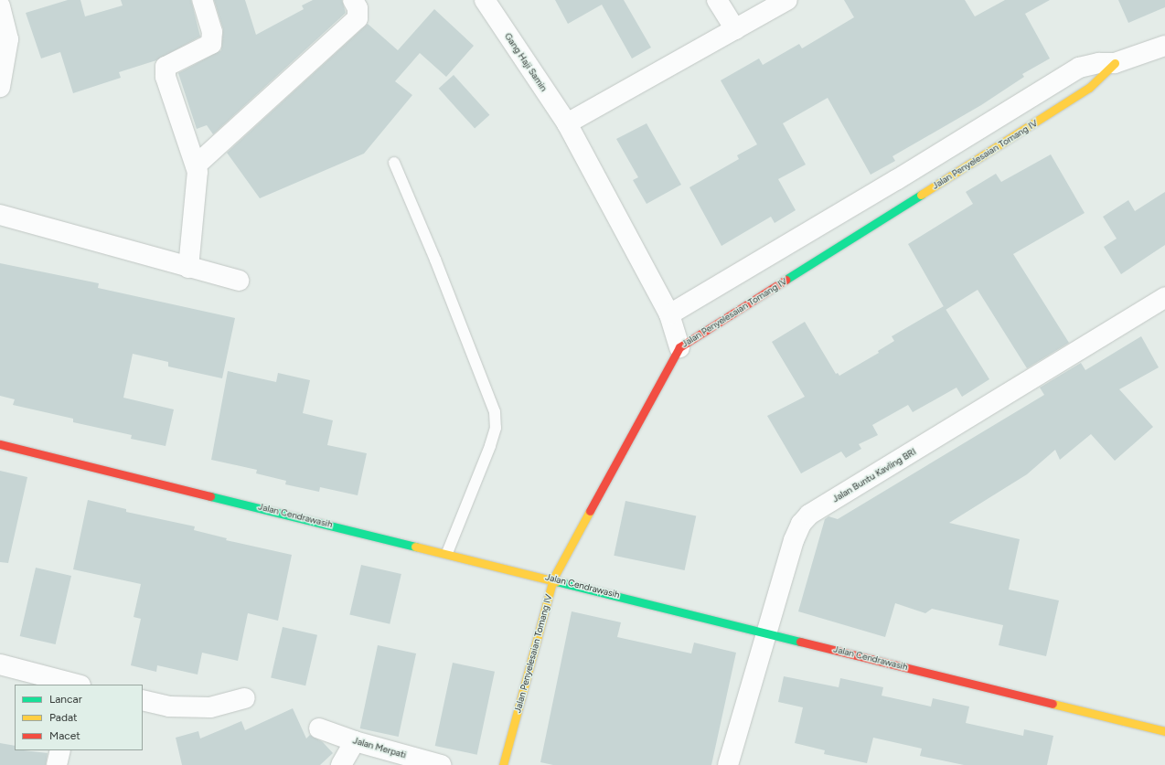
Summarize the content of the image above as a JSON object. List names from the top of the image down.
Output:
{
  "streets": {
    "street": [
      "Gang Haji Samin",
      "Jalan Penyelesaian Tomang IV",
      "Jalan Buntu Kavling BRI",
      "Jalan Cendrawasih",
      "Jalan Merpati"
    ]
  },
  "crossings": [
    ["Gang Haji Samin", "Jalan Penyelesaian Tomang IV"],
    ["Jalan Penyelesaian Tomang IV", "Jalan Cendrawasih"],
    ["Jalan Buntu Kavling BRI", "Jalan Cendrawasih"]
  ],
  "legend": ["Lancar", "Padat", "Macet"]
}
